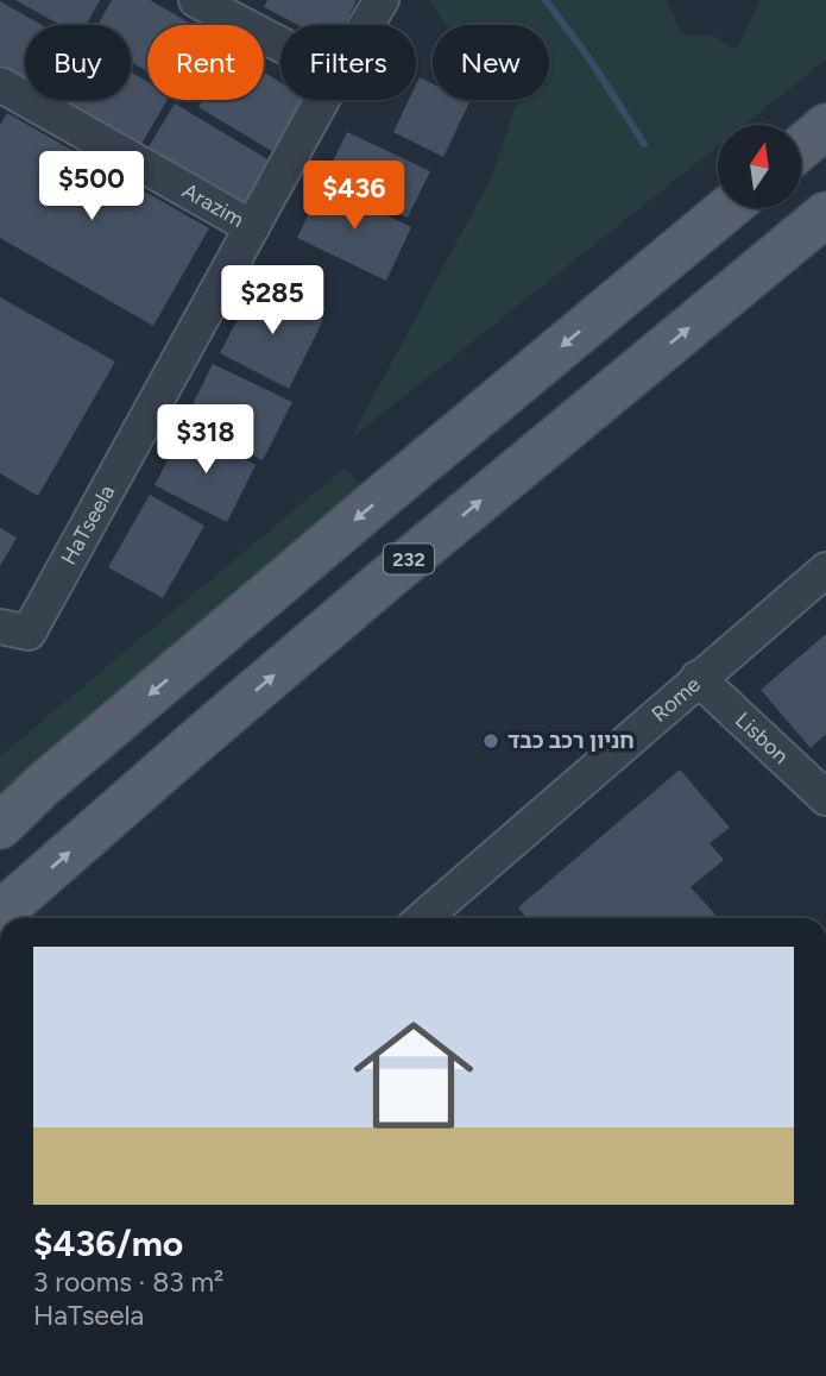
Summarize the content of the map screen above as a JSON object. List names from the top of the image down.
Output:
{
  "streets": {
    "main road": ["232"],
    "street": [
      "Arazim",
      "HaTseela",
      "Rome",
      "Lisbon"
    ]
  },
  "crossings": [
    ["Arazim", "HaTseela"],
    ["Rome", "Lisbon"]
  ],
  "places": ["חניון רכב כבד"],
  "north": "top",
  "page": {
    "chip": [
      "Buy",
      "Rent",
      "Filters",
      "New"
    ],
    "price": [
      "$500",
      "$436",
      "$285",
      "$318"
    ],
    "list": [
      {
        "name": "$436/mo",
        "note": "3 rooms · 83 m² · HaTseela"
      }
    ]
  }
}
